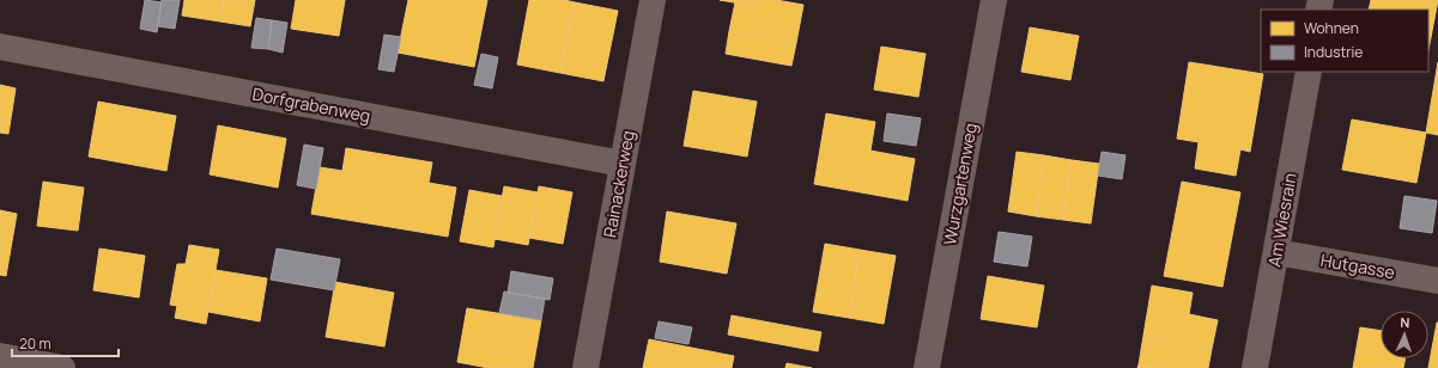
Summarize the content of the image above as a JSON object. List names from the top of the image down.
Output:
{
  "streets": {
    "street": [
      "Dorfgrabenweg",
      "Rainackerweg",
      "Wurzgartenweg",
      "Am Wiesrain",
      "Hutgasse"
    ]
  },
  "crossings": [
    ["Dorfgrabenweg", "Rainackerweg"],
    ["Am Wiesrain", "Hutgasse"]
  ],
  "legend": ["Wohnen", "Industrie"],
  "scale_bar": "20 m",
  "north": "top"
}
